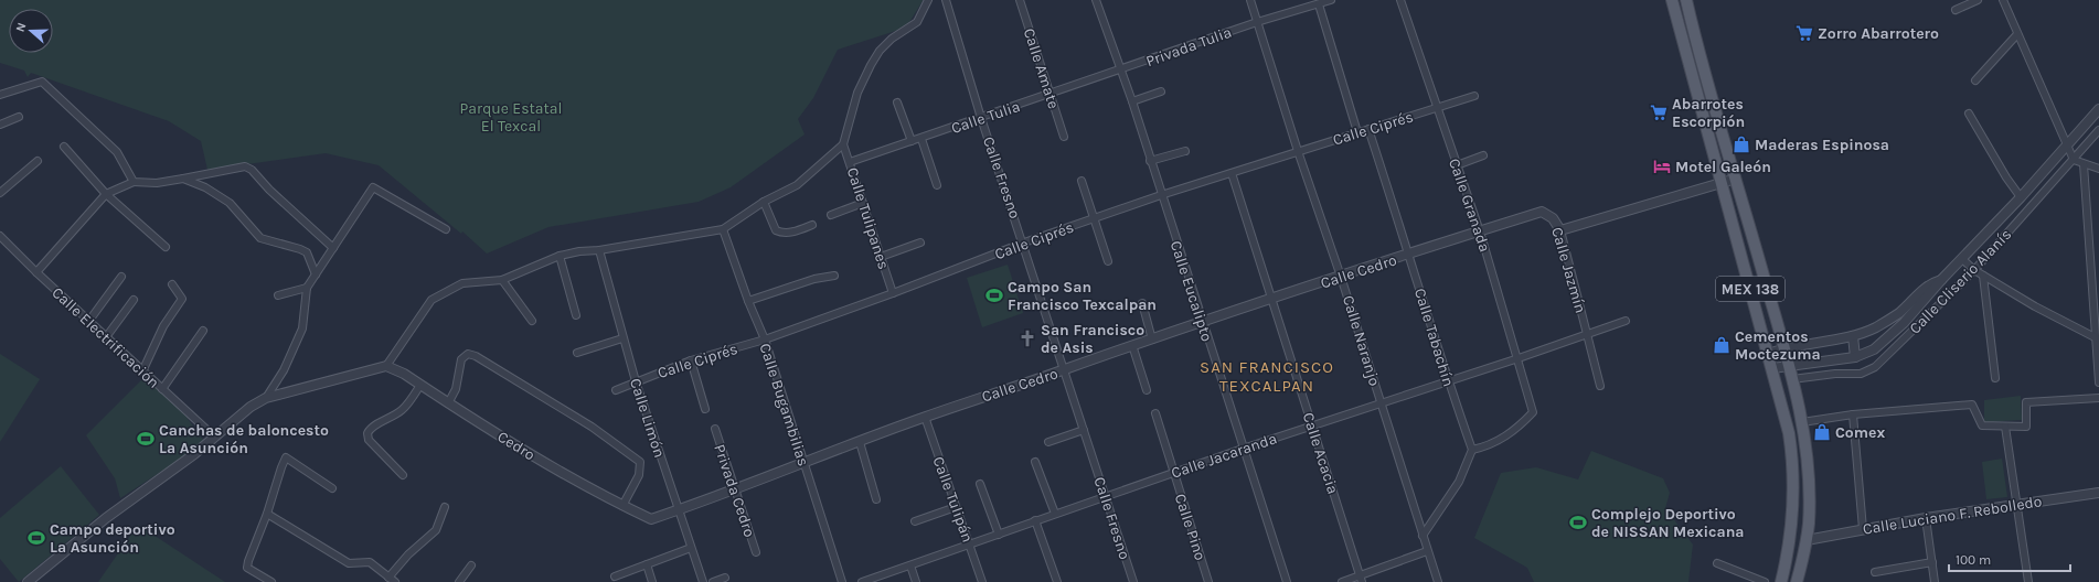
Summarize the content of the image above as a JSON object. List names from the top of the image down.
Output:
{
  "streets": {
    "main road": ["MEX 138"],
    "street": [
      "Privada Tulia",
      "Calle Amate",
      "Calle Tulia",
      "Calle Ciprés",
      "Calle Fresno",
      "Calle Granada",
      "Calle Tulipanes",
      "Calle Jazmín",
      "Calle Cedro",
      "Calle Cliserio Alanís",
      "Calle Eucalipto",
      "Calle Electrificación",
      "Calle Tabachín",
      "Calle Naranjo",
      "Calle Bugambilias",
      "Calle Limón",
      "Cedro",
      "Calle Acacia",
      "Calle Jacaranda",
      "Privada Cedro",
      "Calle Tulipán",
      "Calle Luciano F. Rebolledo",
      "Calle Pino"
    ]
  },
  "crossings": [
    ["Privada Tulia", "Calle Tulia"],
    ["Privada Tulia", "Calle Eucalipto"],
    ["Privada Tulia", "Calle Naranjo"],
    ["Calle Amate", "Calle Tulia"],
    ["Calle Tulia", "Calle Fresno"],
    ["Calle Tulia", "Calle Tulipanes"],
    ["Calle Tulia", "Calle Eucalipto"],
    ["Calle Ciprés", "Calle Fresno"],
    ["Calle Ciprés", "Calle Granada"],
    ["Calle Ciprés", "Calle Tulipanes"],
    ["Calle Ciprés", "Calle Eucalipto"],
    ["Calle Ciprés", "Calle Tabachín"],
    ["Calle Ciprés", "Calle Naranjo"],
    ["Calle Ciprés", "Calle Bugambilias"],
    ["Calle Ciprés", "Calle Limón"],
    ["Calle Ciprés", "Calle Acacia"],
    ["Calle Fresno", "Calle Cedro"],
    ["Calle Fresno", "Calle Jacaranda"],
    ["Calle Granada", "Calle Cedro"],
    ["Calle Granada", "Calle Tabachín"],
    ["Calle Granada", "Calle Jacaranda"],
    ["Calle Jazmín", "Calle Cedro"],
    ["Calle Jazmín", "Calle Jacaranda"],
    ["Calle Cedro", "Calle Eucalipto"],
    ["Calle Cedro", "Calle Tabachín"],
    ["Calle Cedro", "Calle Naranjo"],
    ["Calle Cedro", "Calle Bugambilias"],
    ["Calle Cedro", "Calle Limón"],
    ["Calle Cedro", "Cedro"],
    ["Calle Cedro", "Calle Acacia"],
    ["Calle Cedro", "Privada Cedro"],
    ["Calle Cedro", "Calle Tulipán"],
    ["Calle Cliserio Alanís", "MEX 138"],
    ["MEX 138", "Calle Luciano F. Rebolledo"],
    ["Calle Eucalipto", "Calle Jacaranda"],
    ["Calle Tabachín", "Calle Jacaranda"],
    ["Calle Naranjo", "Calle Jacaranda"],
    ["Calle Acacia", "Calle Jacaranda"],
    ["Calle Jacaranda", "Calle Tulipán"],
    ["Calle Jacaranda", "Calle Pino"]
  ],
  "districts": ["SAN FRANCISCO TEXCALPAN"],
  "parks": ["Parque Estatal El Texcal"],
  "places": {
    "supermarket": ["Zorro Abarrotero", "Abarrotes Escorpión"],
    "shop": ["Maderas Espinosa", "Cementos Moctezuma", "Comex"],
    "hotel": ["Motel Galeón"],
    "sports": [
      "Campo San Francisco Texcalpan",
      "Canchas de baloncesto La Asunción",
      "Complejo Deportivo de NISSAN Mexicana",
      "Campo deportivo La Asunción"
    ],
    "church": ["San Francisco de Asis"]
  },
  "scale_bar": "100 m",
  "north": "left"
}
